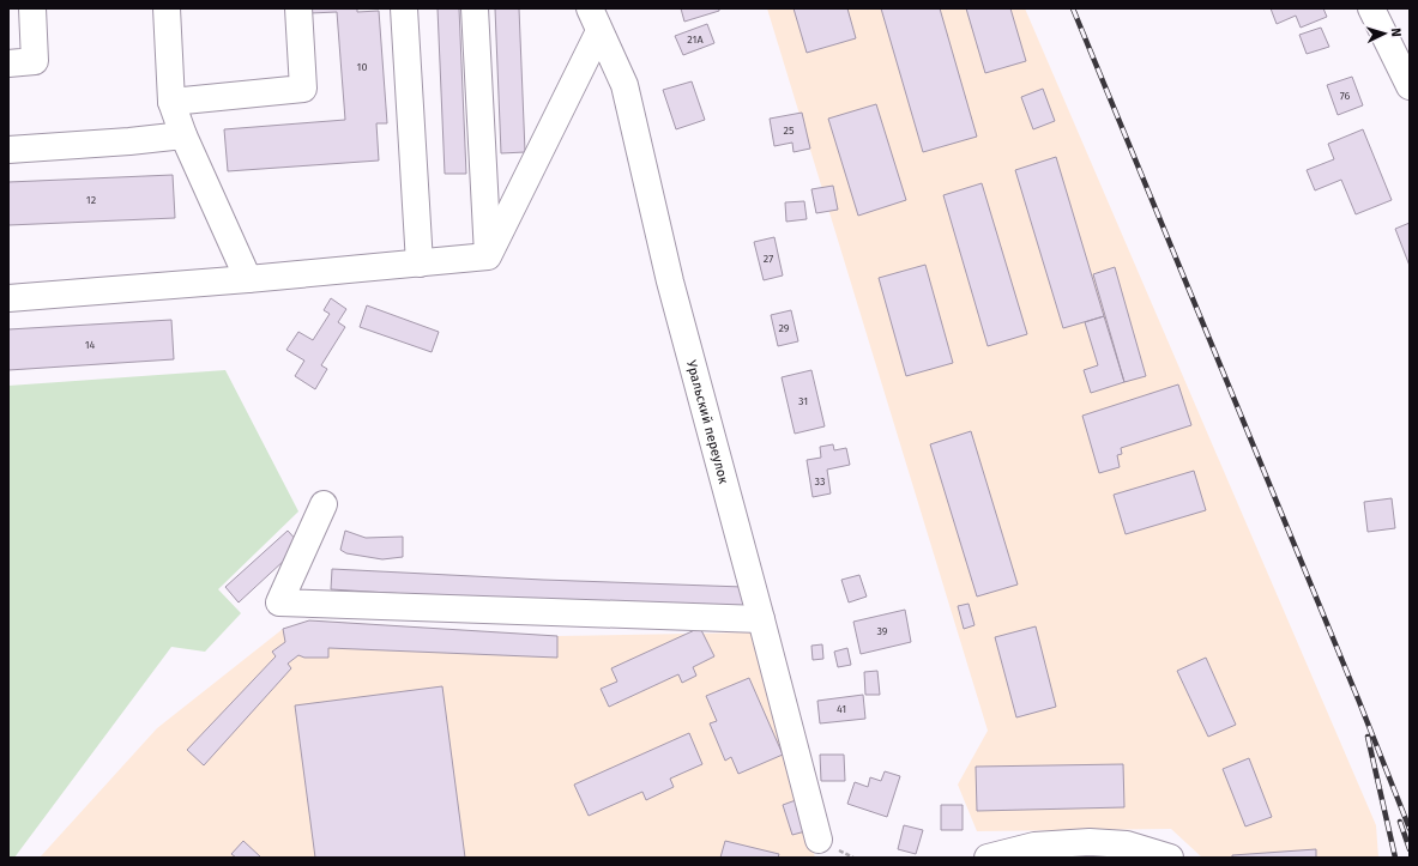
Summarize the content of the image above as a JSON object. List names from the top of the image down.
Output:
{
  "streets": {
    "street": ["Уральский переулок"]
  },
  "house_numbers": [
    "21А",
    "10",
    "76",
    "25",
    "12",
    "27",
    "29",
    "14",
    "31",
    "33",
    "39",
    "41"
  ],
  "north": "right"
}
